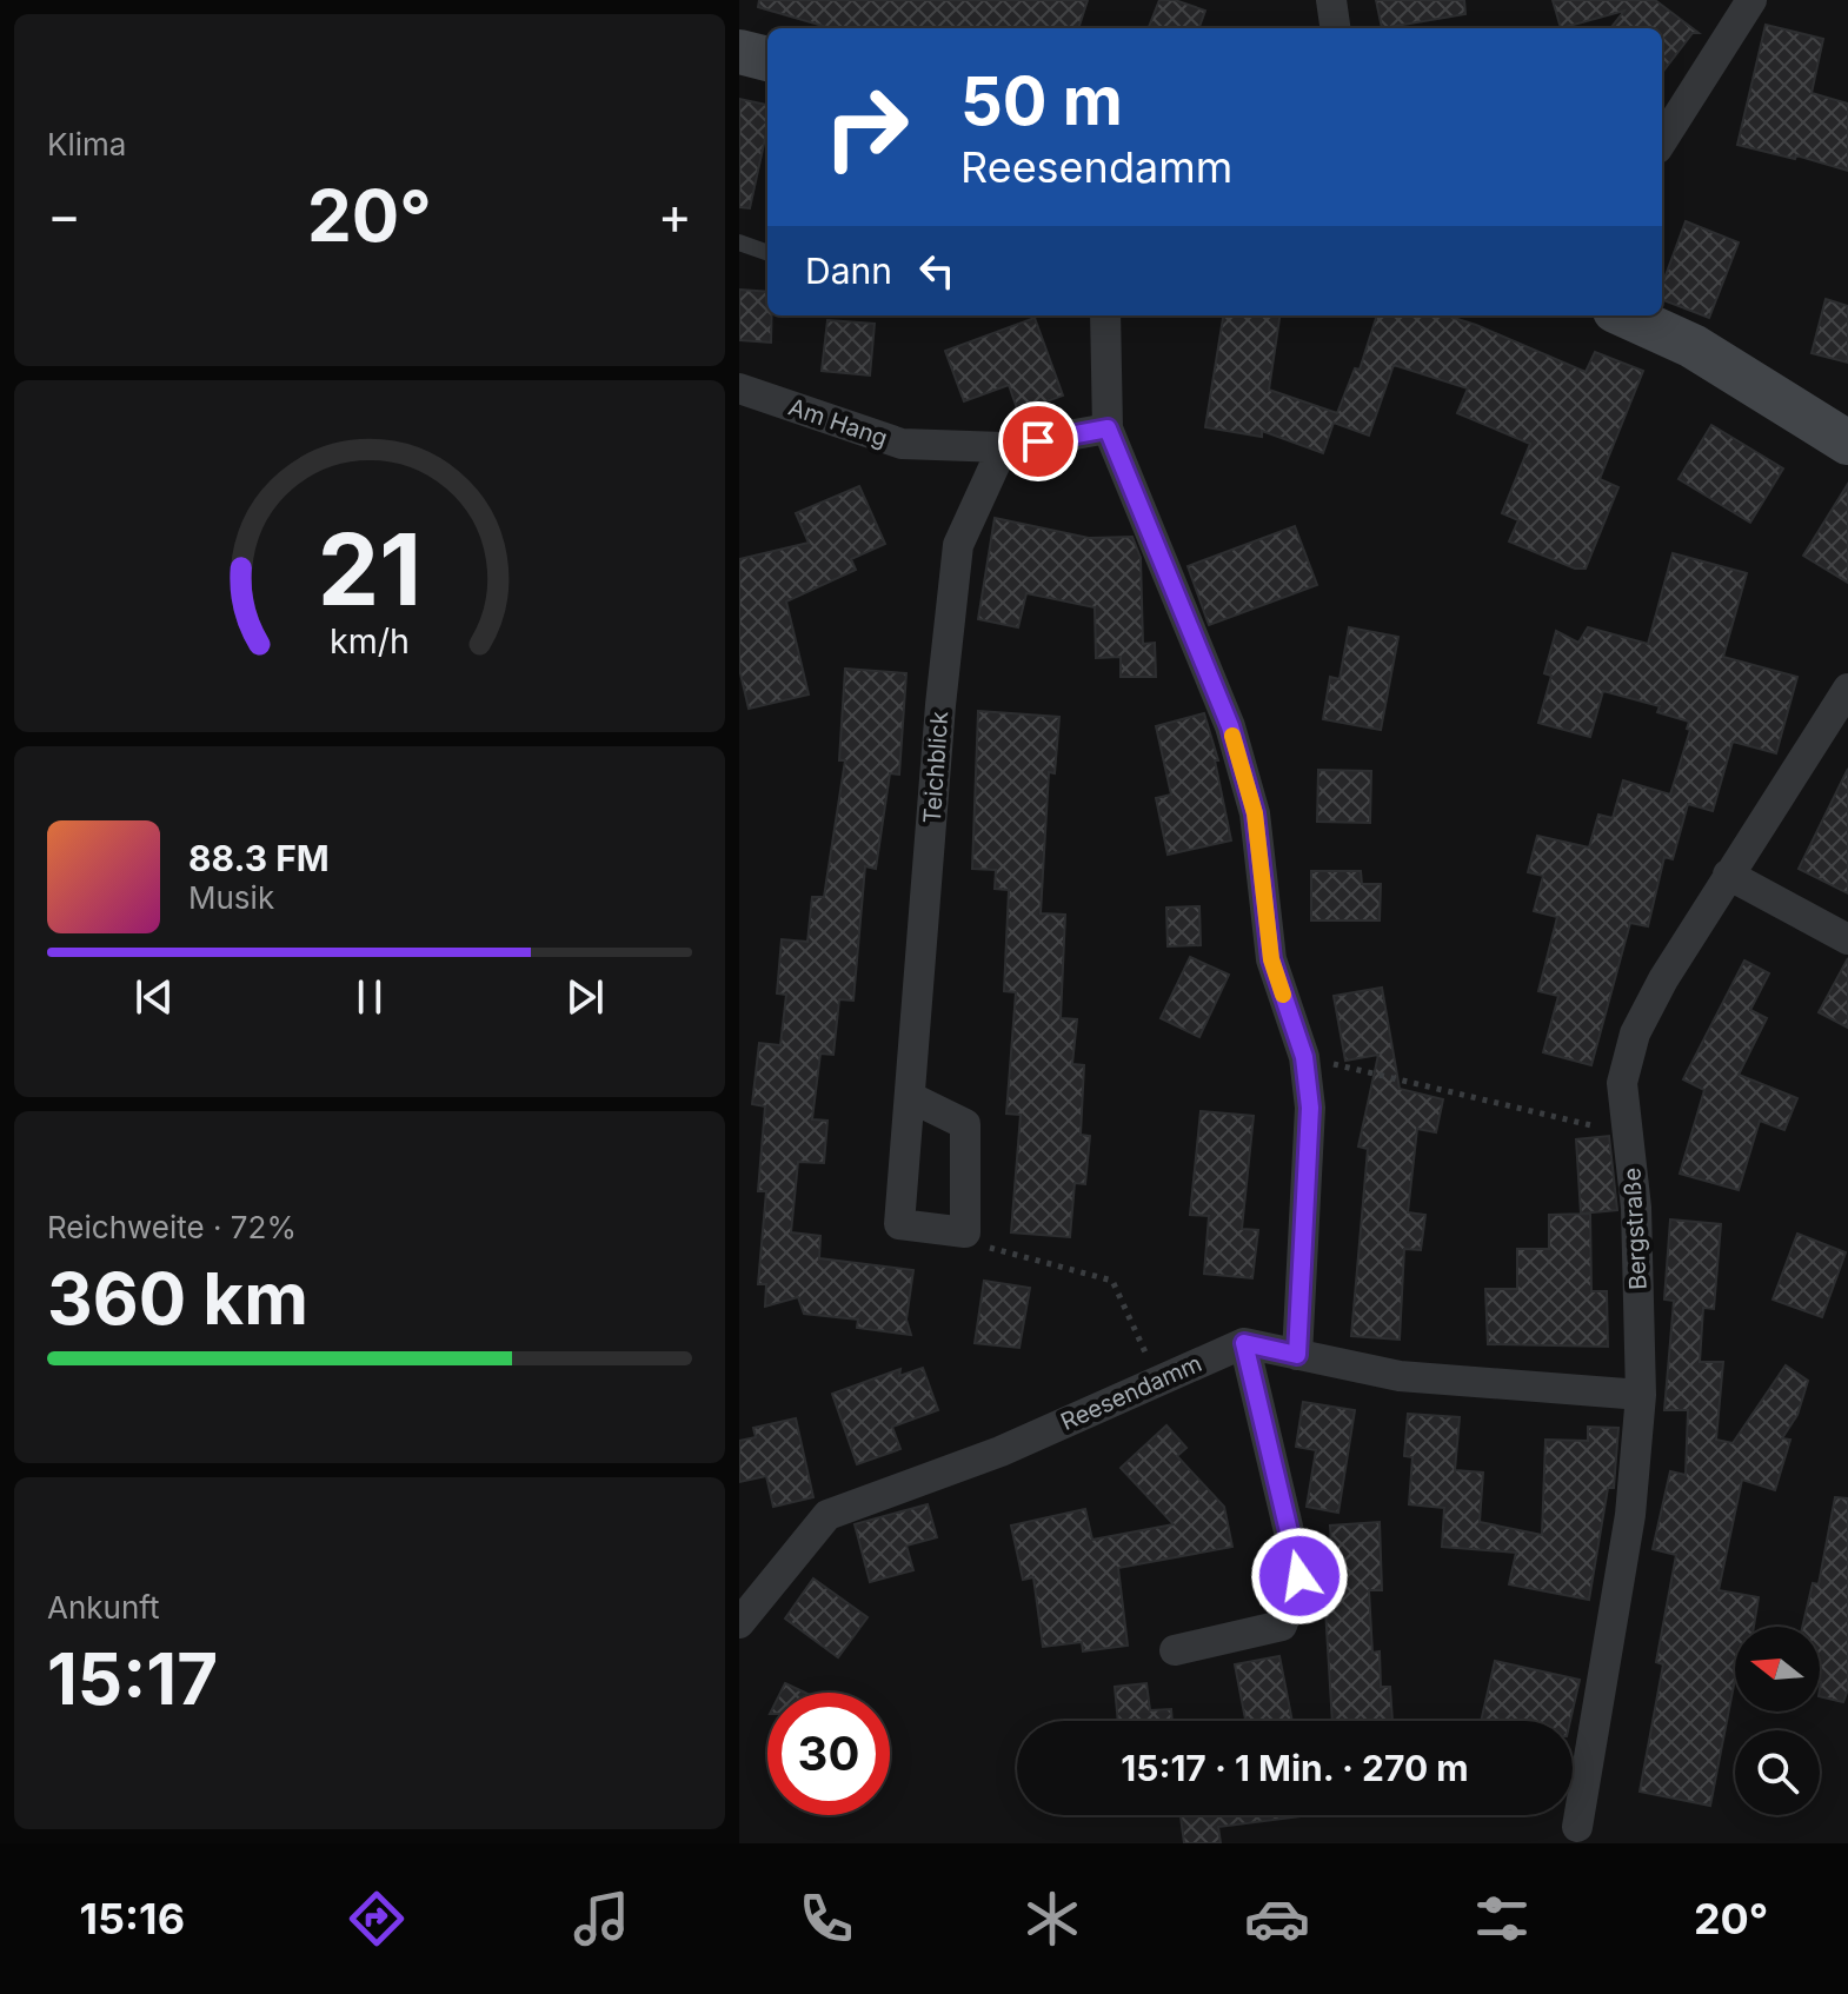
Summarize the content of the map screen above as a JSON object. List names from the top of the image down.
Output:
{
  "streets": {
    "street": [
      "Am Hang",
      "Teichblick",
      "Bergstraße",
      "Reesendamm"
    ]
  },
  "crossings": [
    ["Am Hang", "Teichblick"]
  ],
  "north": "left",
  "page": {
    "tile": [
      "Klima",
      ["Reichweite · 72%", "360 km"],
      ["Ankunft", "15:17"]
    ],
    "turn": ["50 m", "Reesendamm"],
    "heat": ["−", "20°", "+"],
    "then": "Dann",
    "song": ["88.3 FM", "Musik"],
    "limit": "30",
    "trip": "15:17 · 1 Min. · 270 m",
    "tabs": ["15:16", "20°"],
    "gauge": ["21", "km/h"]
  }
}
